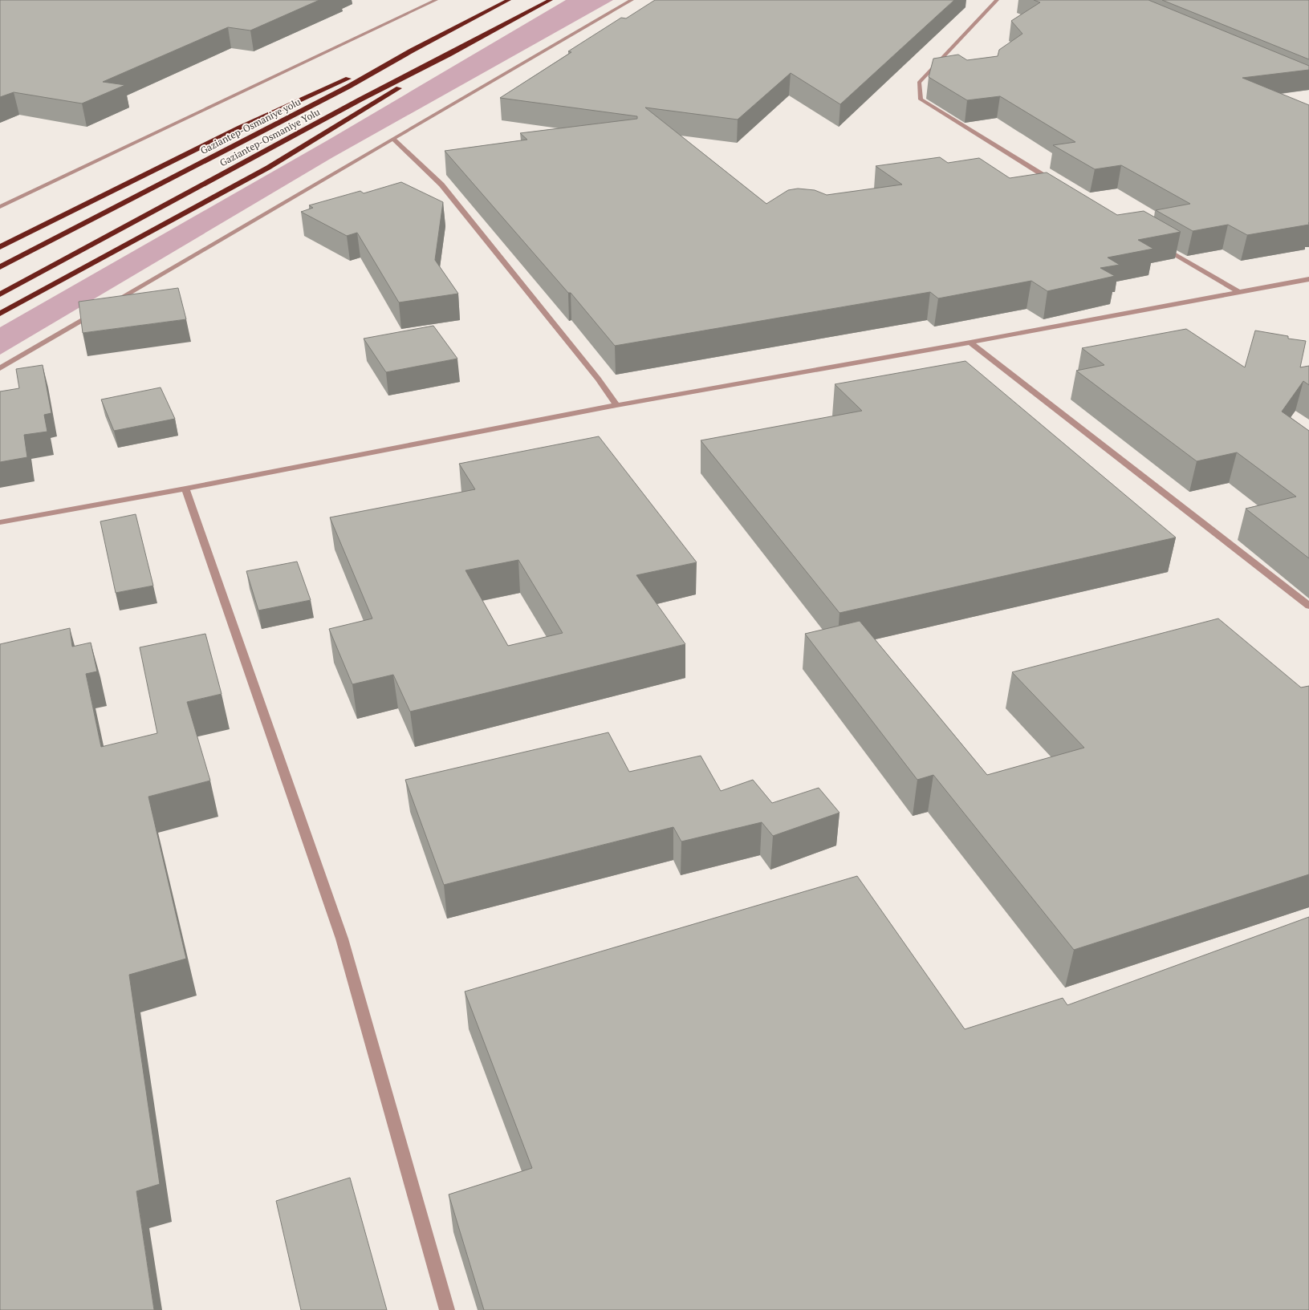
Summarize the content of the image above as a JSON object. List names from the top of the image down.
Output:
{
  "streets": {
    "highway": ["Gaziantep-Osmaniye yolu", "Gaziantep-Osmaniye Yolu"]
  }
}
